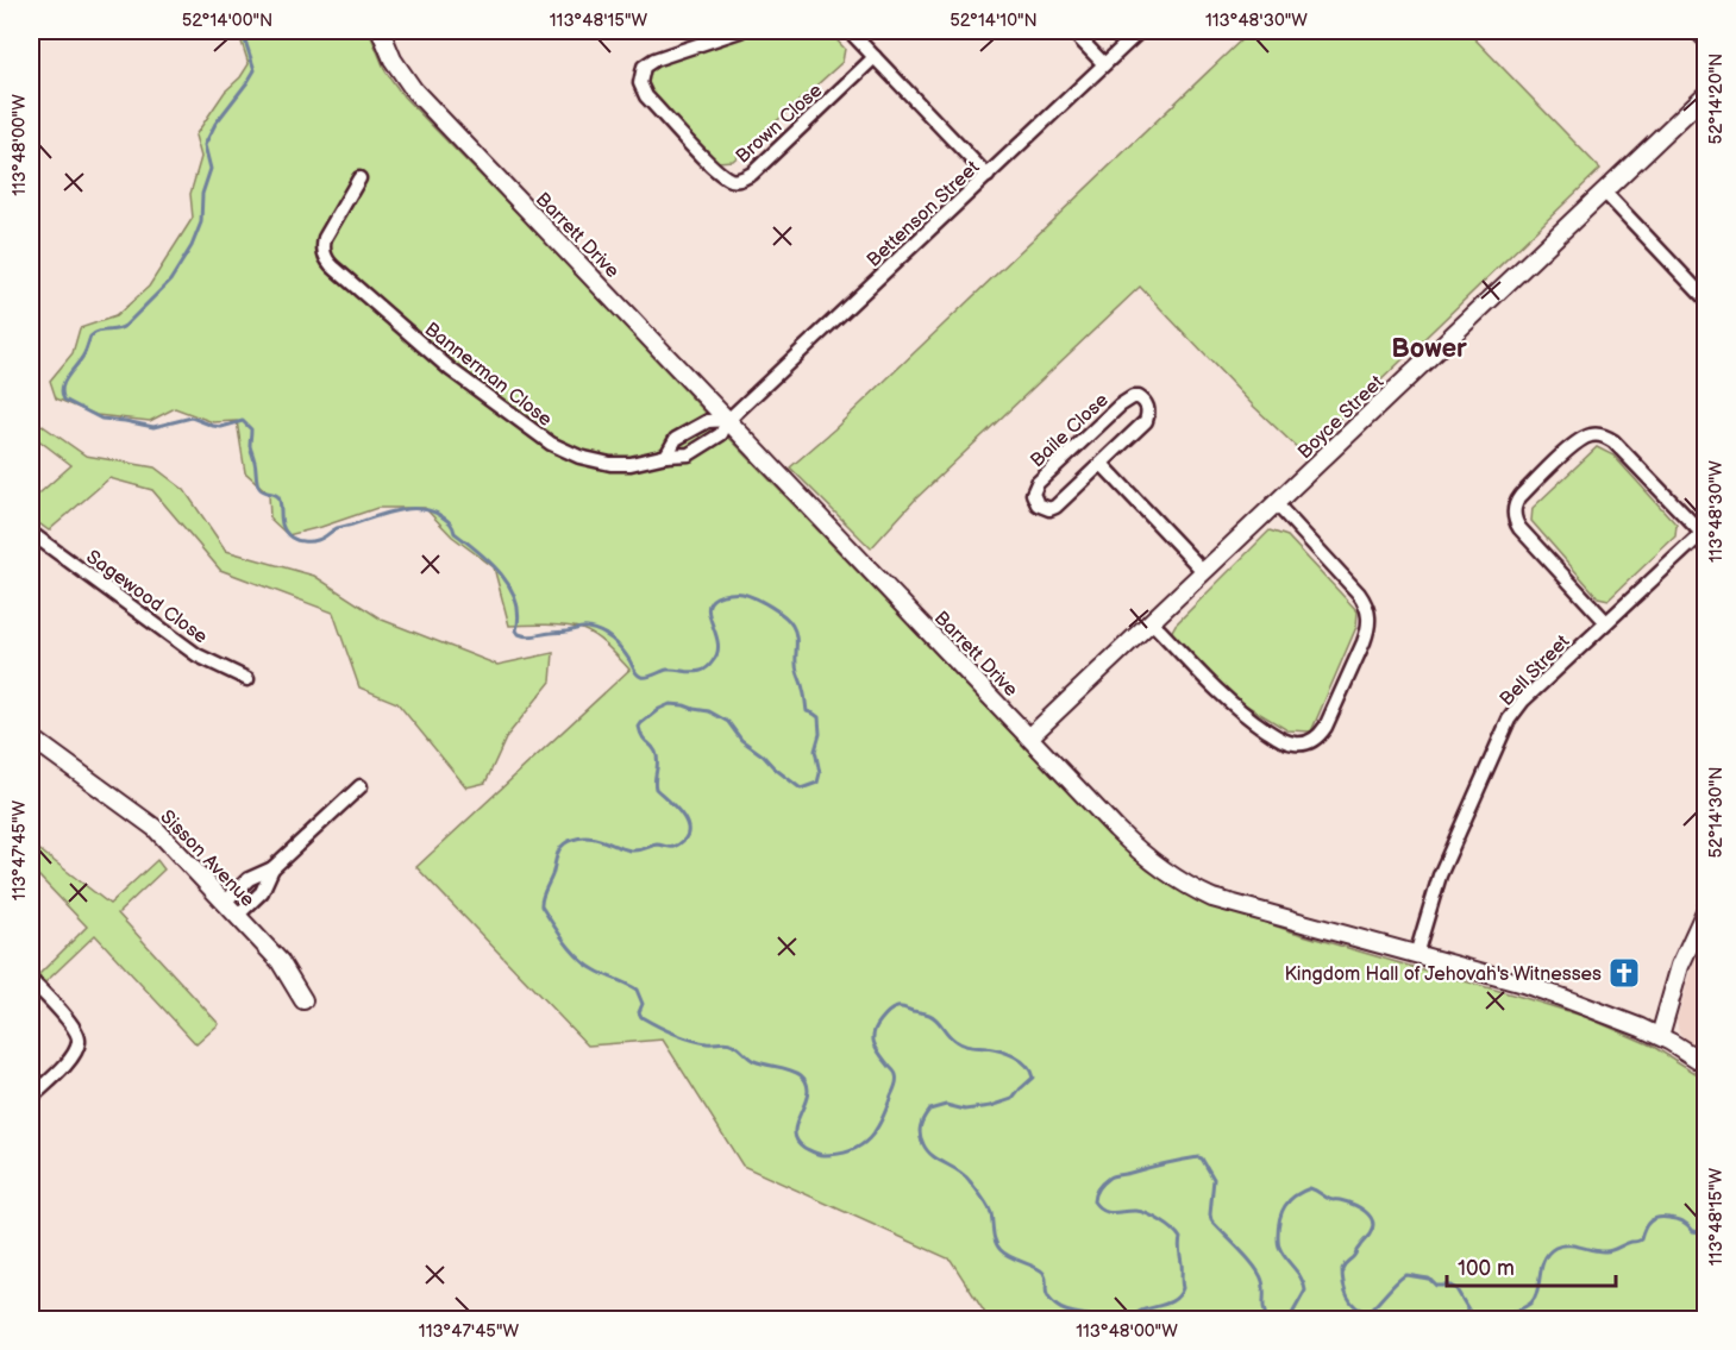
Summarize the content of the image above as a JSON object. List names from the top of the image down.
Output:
{
  "streets": {
    "street": [
      "Brown Close",
      "Bettenson Street",
      "Barrett Drive",
      "Bannerman Close",
      "Boyce Street",
      "Baile Close",
      "Sagewood Close",
      "Bell Street",
      "Sisson Avenue"
    ]
  },
  "crossings": [
    ["Bettenson Street", "Barrett Drive"],
    ["Barrett Drive", "Boyce Street"],
    ["Barrett Drive", "Bell Street"]
  ],
  "districts": ["Bower"],
  "places": {
    "church": ["Kingdom Hall of Jehovah's Witnesses"]
  },
  "scale_bar": "100 m",
  "coordinates": [
    "52°14'00\"N",
    "113°48'15\"W",
    "52°14'10\"N",
    "113°48'30\"W",
    "52°14'20\"N",
    "113°48'00\"W",
    "52°14'30\"N",
    "113°47'45\"W"
  ]
}
